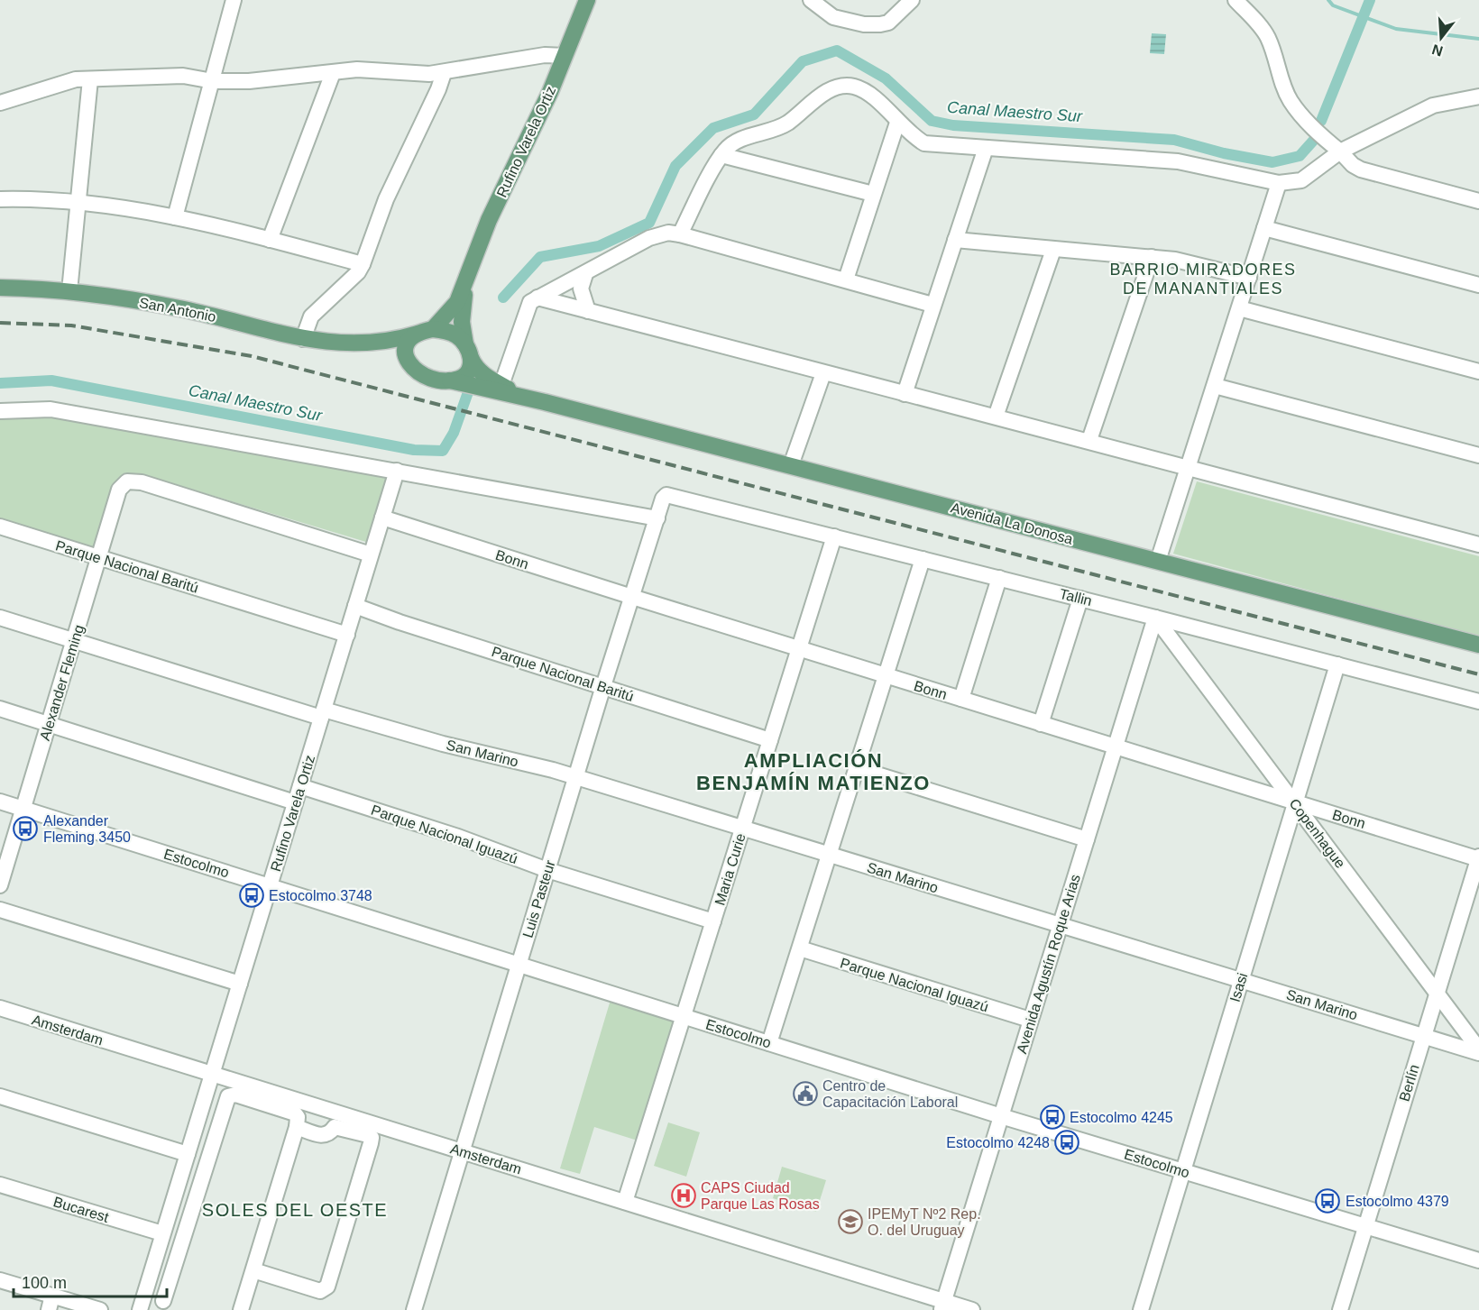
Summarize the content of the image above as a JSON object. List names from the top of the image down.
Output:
{
  "streets": {
    "main road": ["Rufino Varela Ortiz", "San Antonio", "Avenida La Donosa"],
    "street": [
      "Bonn",
      "Parque Nacional Baritú",
      "Tallin",
      "Alexander Fleming",
      "San Marino",
      "Copenhague",
      "Parque Nacional Iguazú",
      "Estocolmo",
      "Maria Curie",
      "Luis Pasteur",
      "Avenida Agustín Roque Arias",
      "Isasi",
      "Amsterdam",
      "Berlín",
      "Bucarest"
    ]
  },
  "crossings": [
    ["Rufino Varela Ortiz", "San Antonio"],
    ["Rufino Varela Ortiz", "Avenida La Donosa"],
    ["Rufino Varela Ortiz", "Bonn"],
    ["Rufino Varela Ortiz", "Parque Nacional Baritú"],
    ["Rufino Varela Ortiz", "Alexander Fleming"],
    ["Rufino Varela Ortiz", "San Marino"],
    ["Rufino Varela Ortiz", "Parque Nacional Iguazú"],
    ["Rufino Varela Ortiz", "Estocolmo"],
    ["Rufino Varela Ortiz", "Amsterdam"],
    ["Rufino Varela Ortiz", "Bucarest"],
    ["San Antonio", "Avenida La Donosa"],
    ["Bonn", "Copenhague"],
    ["Bonn", "Maria Curie"],
    ["Bonn", "Luis Pasteur"],
    ["Bonn", "Avenida Agustín Roque Arias"],
    ["Bonn", "Isasi"],
    ["Bonn", "Berlín"],
    ["Parque Nacional Baritú", "Alexander Fleming"],
    ["Parque Nacional Baritú", "Maria Curie"],
    ["Parque Nacional Baritú", "Luis Pasteur"],
    ["Tallin", "Copenhague"],
    ["Tallin", "Maria Curie"],
    ["Tallin", "Luis Pasteur"],
    ["Tallin", "Avenida Agustín Roque Arias"],
    ["Tallin", "Isasi"],
    ["Alexander Fleming", "San Marino"],
    ["Alexander Fleming", "Estocolmo"],
    ["San Marino", "Copenhague"],
    ["San Marino", "Maria Curie"],
    ["San Marino", "Luis Pasteur"],
    ["San Marino", "Avenida Agustín Roque Arias"],
    ["San Marino", "Isasi"],
    ["San Marino", "Berlín"],
    ["Copenhague", "Avenida Agustín Roque Arias"],
    ["Copenhague", "Isasi"],
    ["Copenhague", "Berlín"],
    ["Parque Nacional Iguazú", "Maria Curie"],
    ["Parque Nacional Iguazú", "Luis Pasteur"],
    ["Parque Nacional Iguazú", "Avenida Agustín Roque Arias"],
    ["Estocolmo", "Maria Curie"],
    ["Estocolmo", "Luis Pasteur"],
    ["Estocolmo", "Avenida Agustín Roque Arias"],
    ["Estocolmo", "Isasi"],
    ["Estocolmo", "Berlín"],
    ["Maria Curie", "Amsterdam"],
    ["Luis Pasteur", "Amsterdam"],
    ["Avenida Agustín Roque Arias", "Amsterdam"]
  ],
  "districts": ["BARRIO MIRADORES DE MANANTIALES", "AMPLIACIÓN BENJAMÍN MATIENZO", "SOLES DEL OESTE"],
  "water": ["Canal Maestro Sur"],
  "places": {
    "bus stop": [
      "Alexander Fleming 3450",
      "Estocolmo 3748",
      "Estocolmo 4245",
      "Estocolmo 4248",
      "Estocolmo 4379"
    ],
    "public building": ["Centro de Capacitación Laboral"],
    "hospital": ["CAPS Ciudad Parque Las Rosas"],
    "school or university": ["IPEMyT Nº2 Rep. O. del Uruguay"]
  },
  "scale_bar": "100 m",
  "north": "bottom"
}
